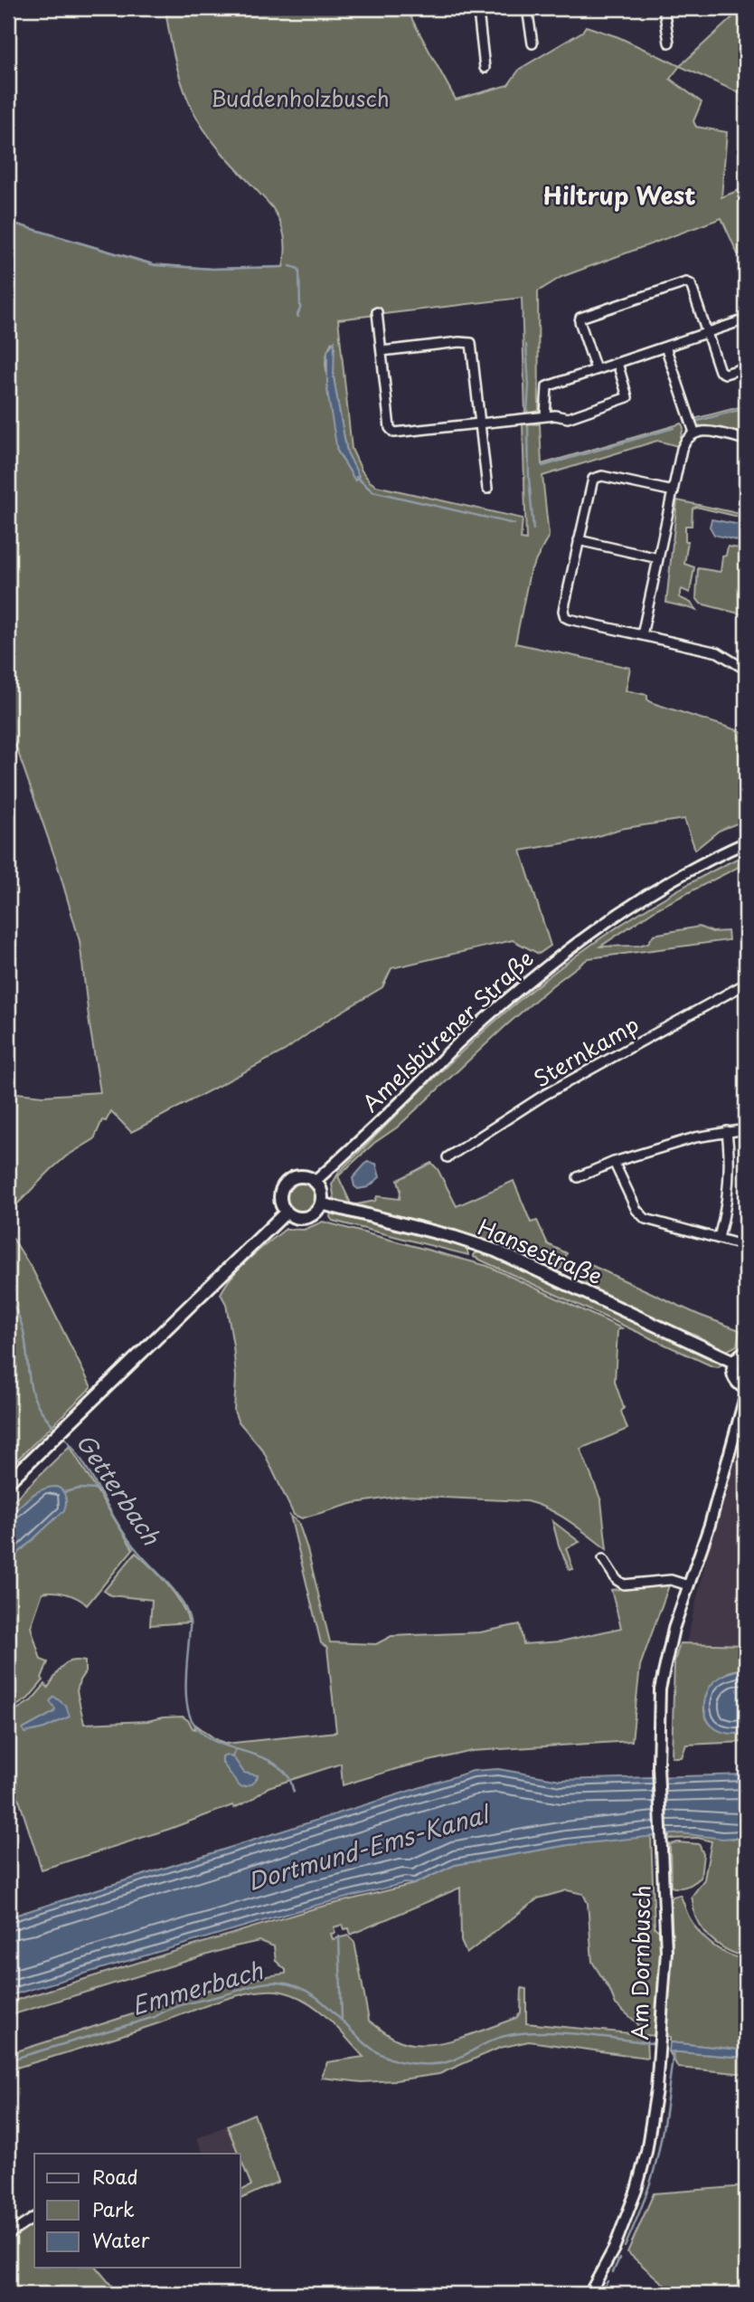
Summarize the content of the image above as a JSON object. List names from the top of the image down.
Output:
{
  "streets": {
    "main road": ["Hansestraße"],
    "street": ["Amelsbürener Straße", "Sternkamp", "Am Dornbusch"]
  },
  "crossings": [
    ["Amelsbürener Straße", "Hansestraße"]
  ],
  "districts": ["Hiltrup West"],
  "water": ["Getterbach", "Dortmund-Ems-Kanal", "Emmerbach"],
  "parks": ["Buddenholzbusch"],
  "legend": ["Road", "Park", "Water"]
}
